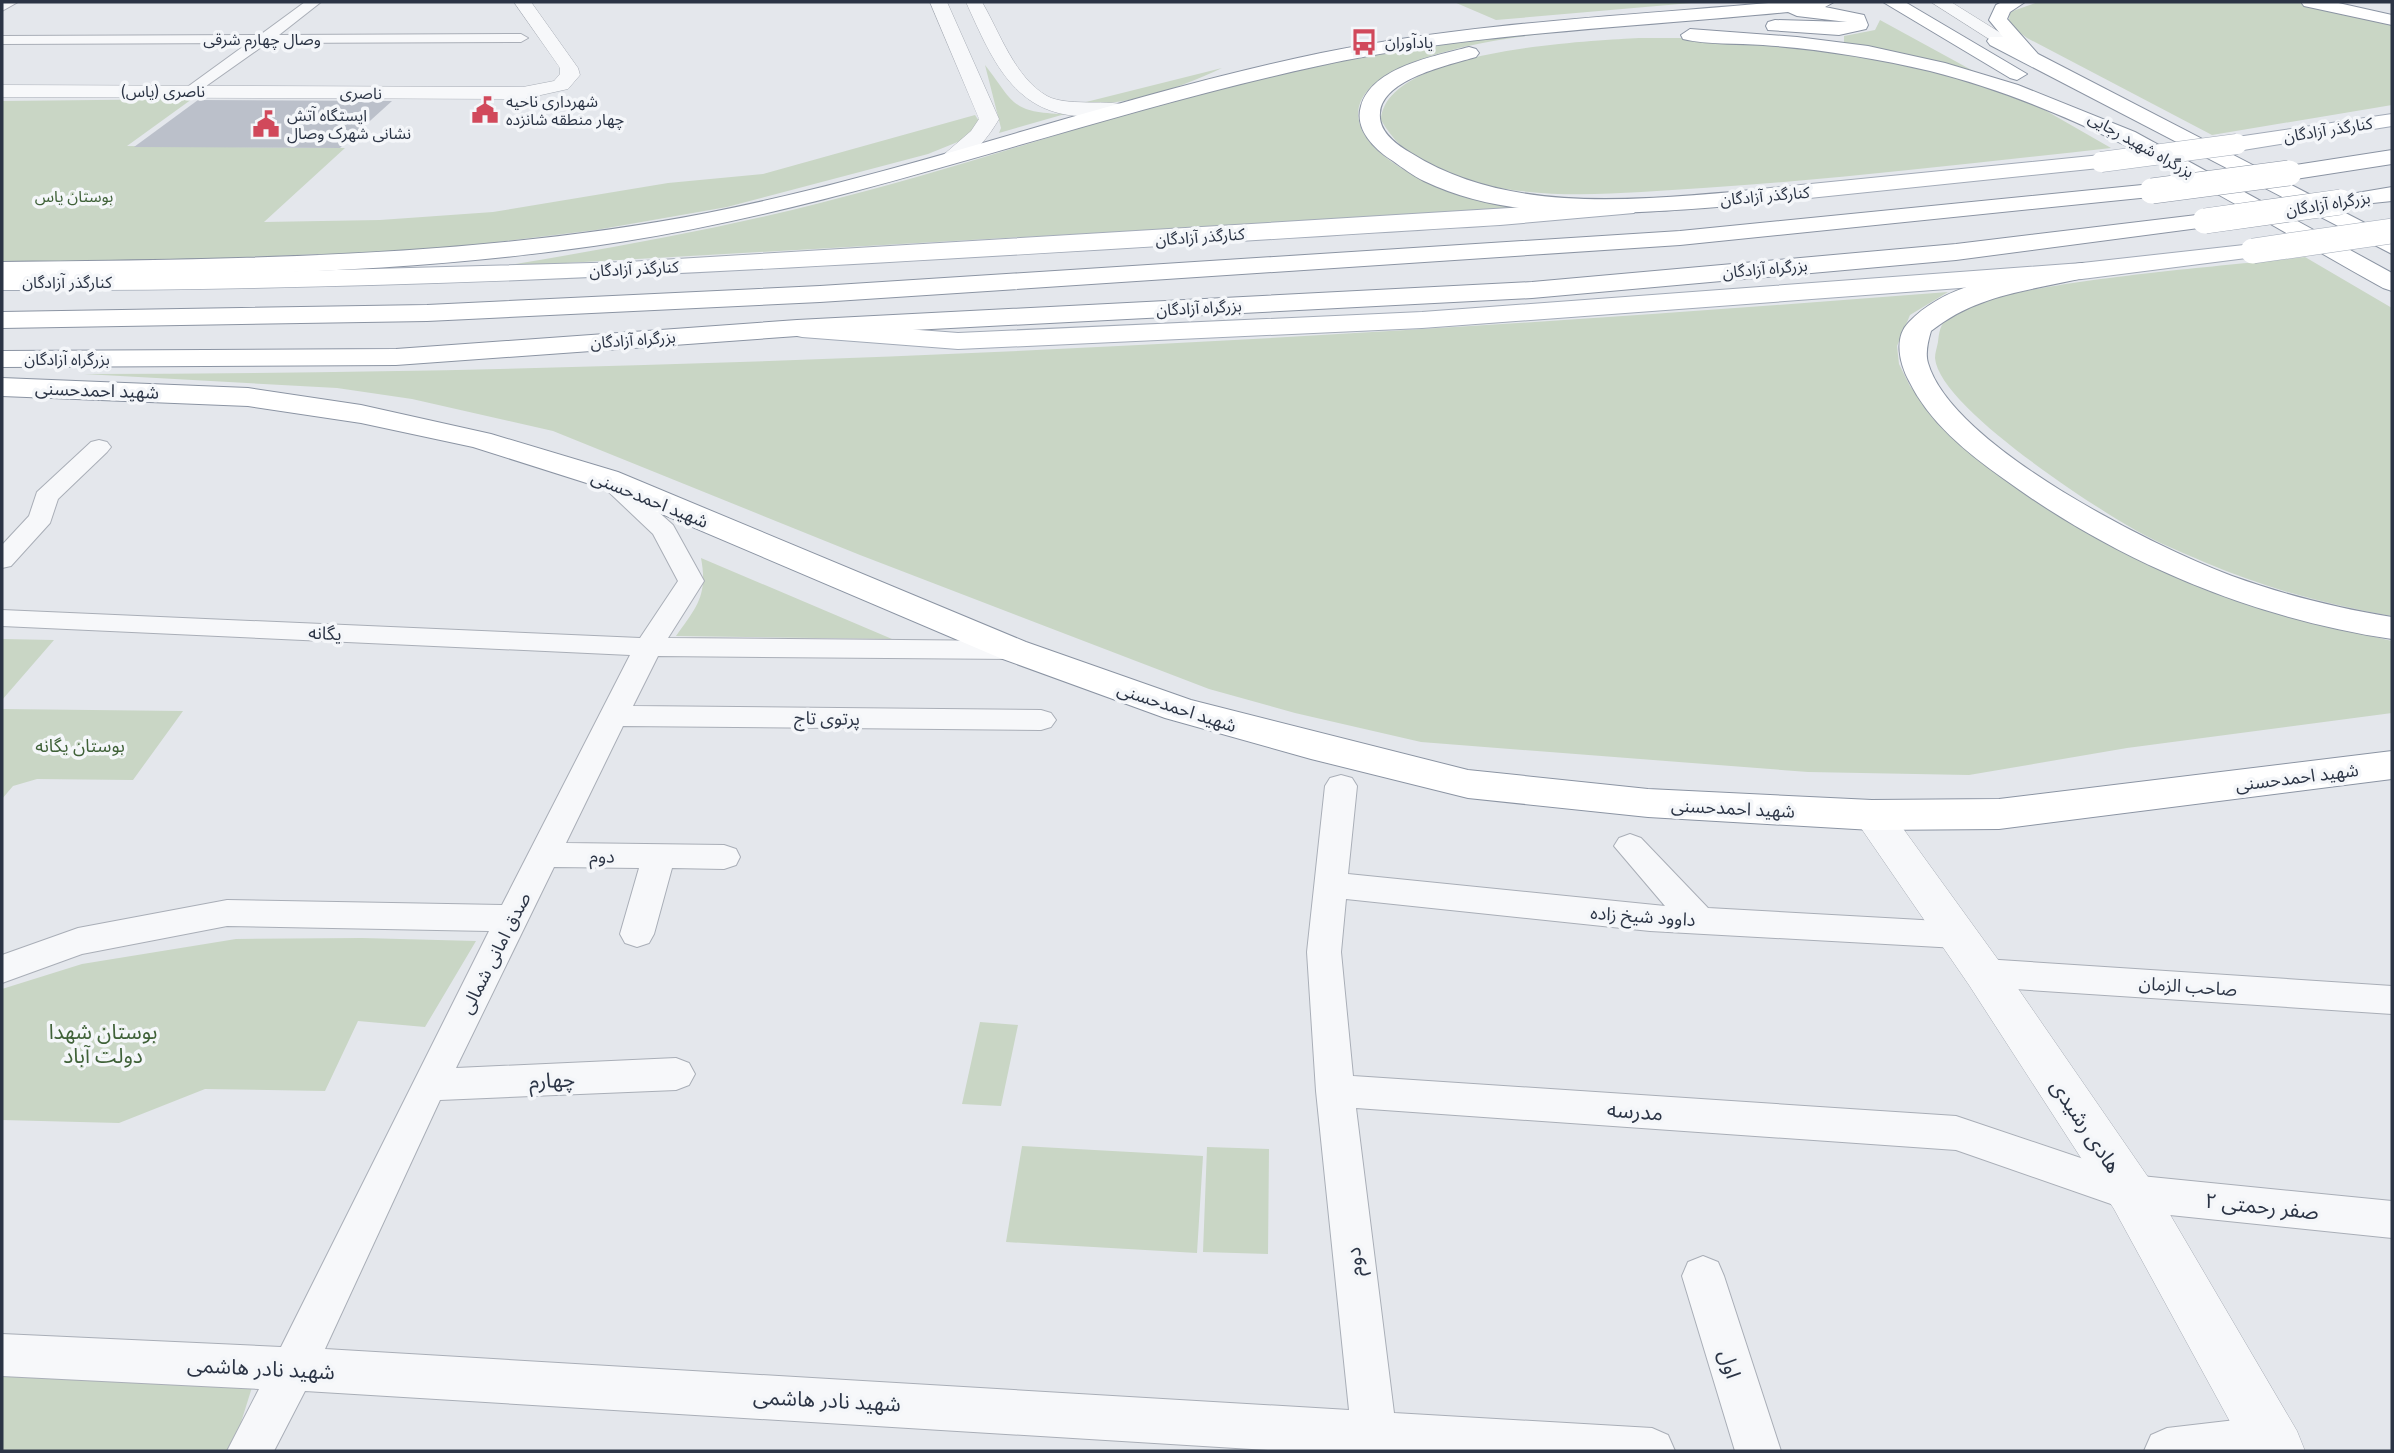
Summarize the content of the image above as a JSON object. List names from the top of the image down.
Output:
{
  "streets": {
    "main road": [
      "کنارگذر آزادگان",
      "بزرگراه شهید رجایی",
      "بزرگراه آزادگان",
      "شهید احمدحسنی"
    ],
    "street": [
      "وصال چهارم شرقی",
      "ناصری (یاس)",
      "ناصری",
      "یگانه",
      "پرتوی تاج",
      "دوم",
      "داوود شیخ زاده",
      "صدق امانی شمالی",
      "صاحب الزمان",
      "چهارم",
      "مدرسه",
      "هادی رشیدی",
      "صفر رحمتی ۲",
      "اول",
      "شهید نادر هاشمی"
    ]
  },
  "crossings": [
    ["وصال چهارم شرقی", "ناصری"],
    ["ناصری (یاس)", "ناصری"],
    ["شهید احمدحسنی", "یگانه"],
    ["شهید احمدحسنی", "صدق امانی شمالی"],
    ["شهید احمدحسنی", "هادی رشیدی"],
    ["یگانه", "صدق امانی شمالی"],
    ["پرتوی تاج", "صدق امانی شمالی"],
    ["دوم", "صدق امانی شمالی"],
    ["دوم", "مدرسه"],
    ["دوم", "شهید نادر هاشمی"],
    ["داوود شیخ زاده", "هادی رشیدی"],
    ["صدق امانی شمالی", "چهارم"],
    ["صدق امانی شمالی", "شهید نادر هاشمی"],
    ["صاحب الزمان", "هادی رشیدی"],
    ["مدرسه", "هادی رشیدی"],
    ["مدرسه", "صفر رحمتی ۲"],
    ["هادی رشیدی", "صفر رحمتی ۲"]
  ],
  "parks": ["بوستان یاس", "بوستان یگانه", "بوستان شهدا دولت آباد"],
  "places": {
    "bus stop": ["یادآوران"],
    "public building": ["شهرداری ناحیه چهار منطقه شانزده", "ایستگاه آتش نشانی شهرک وصال"]
  }
}
